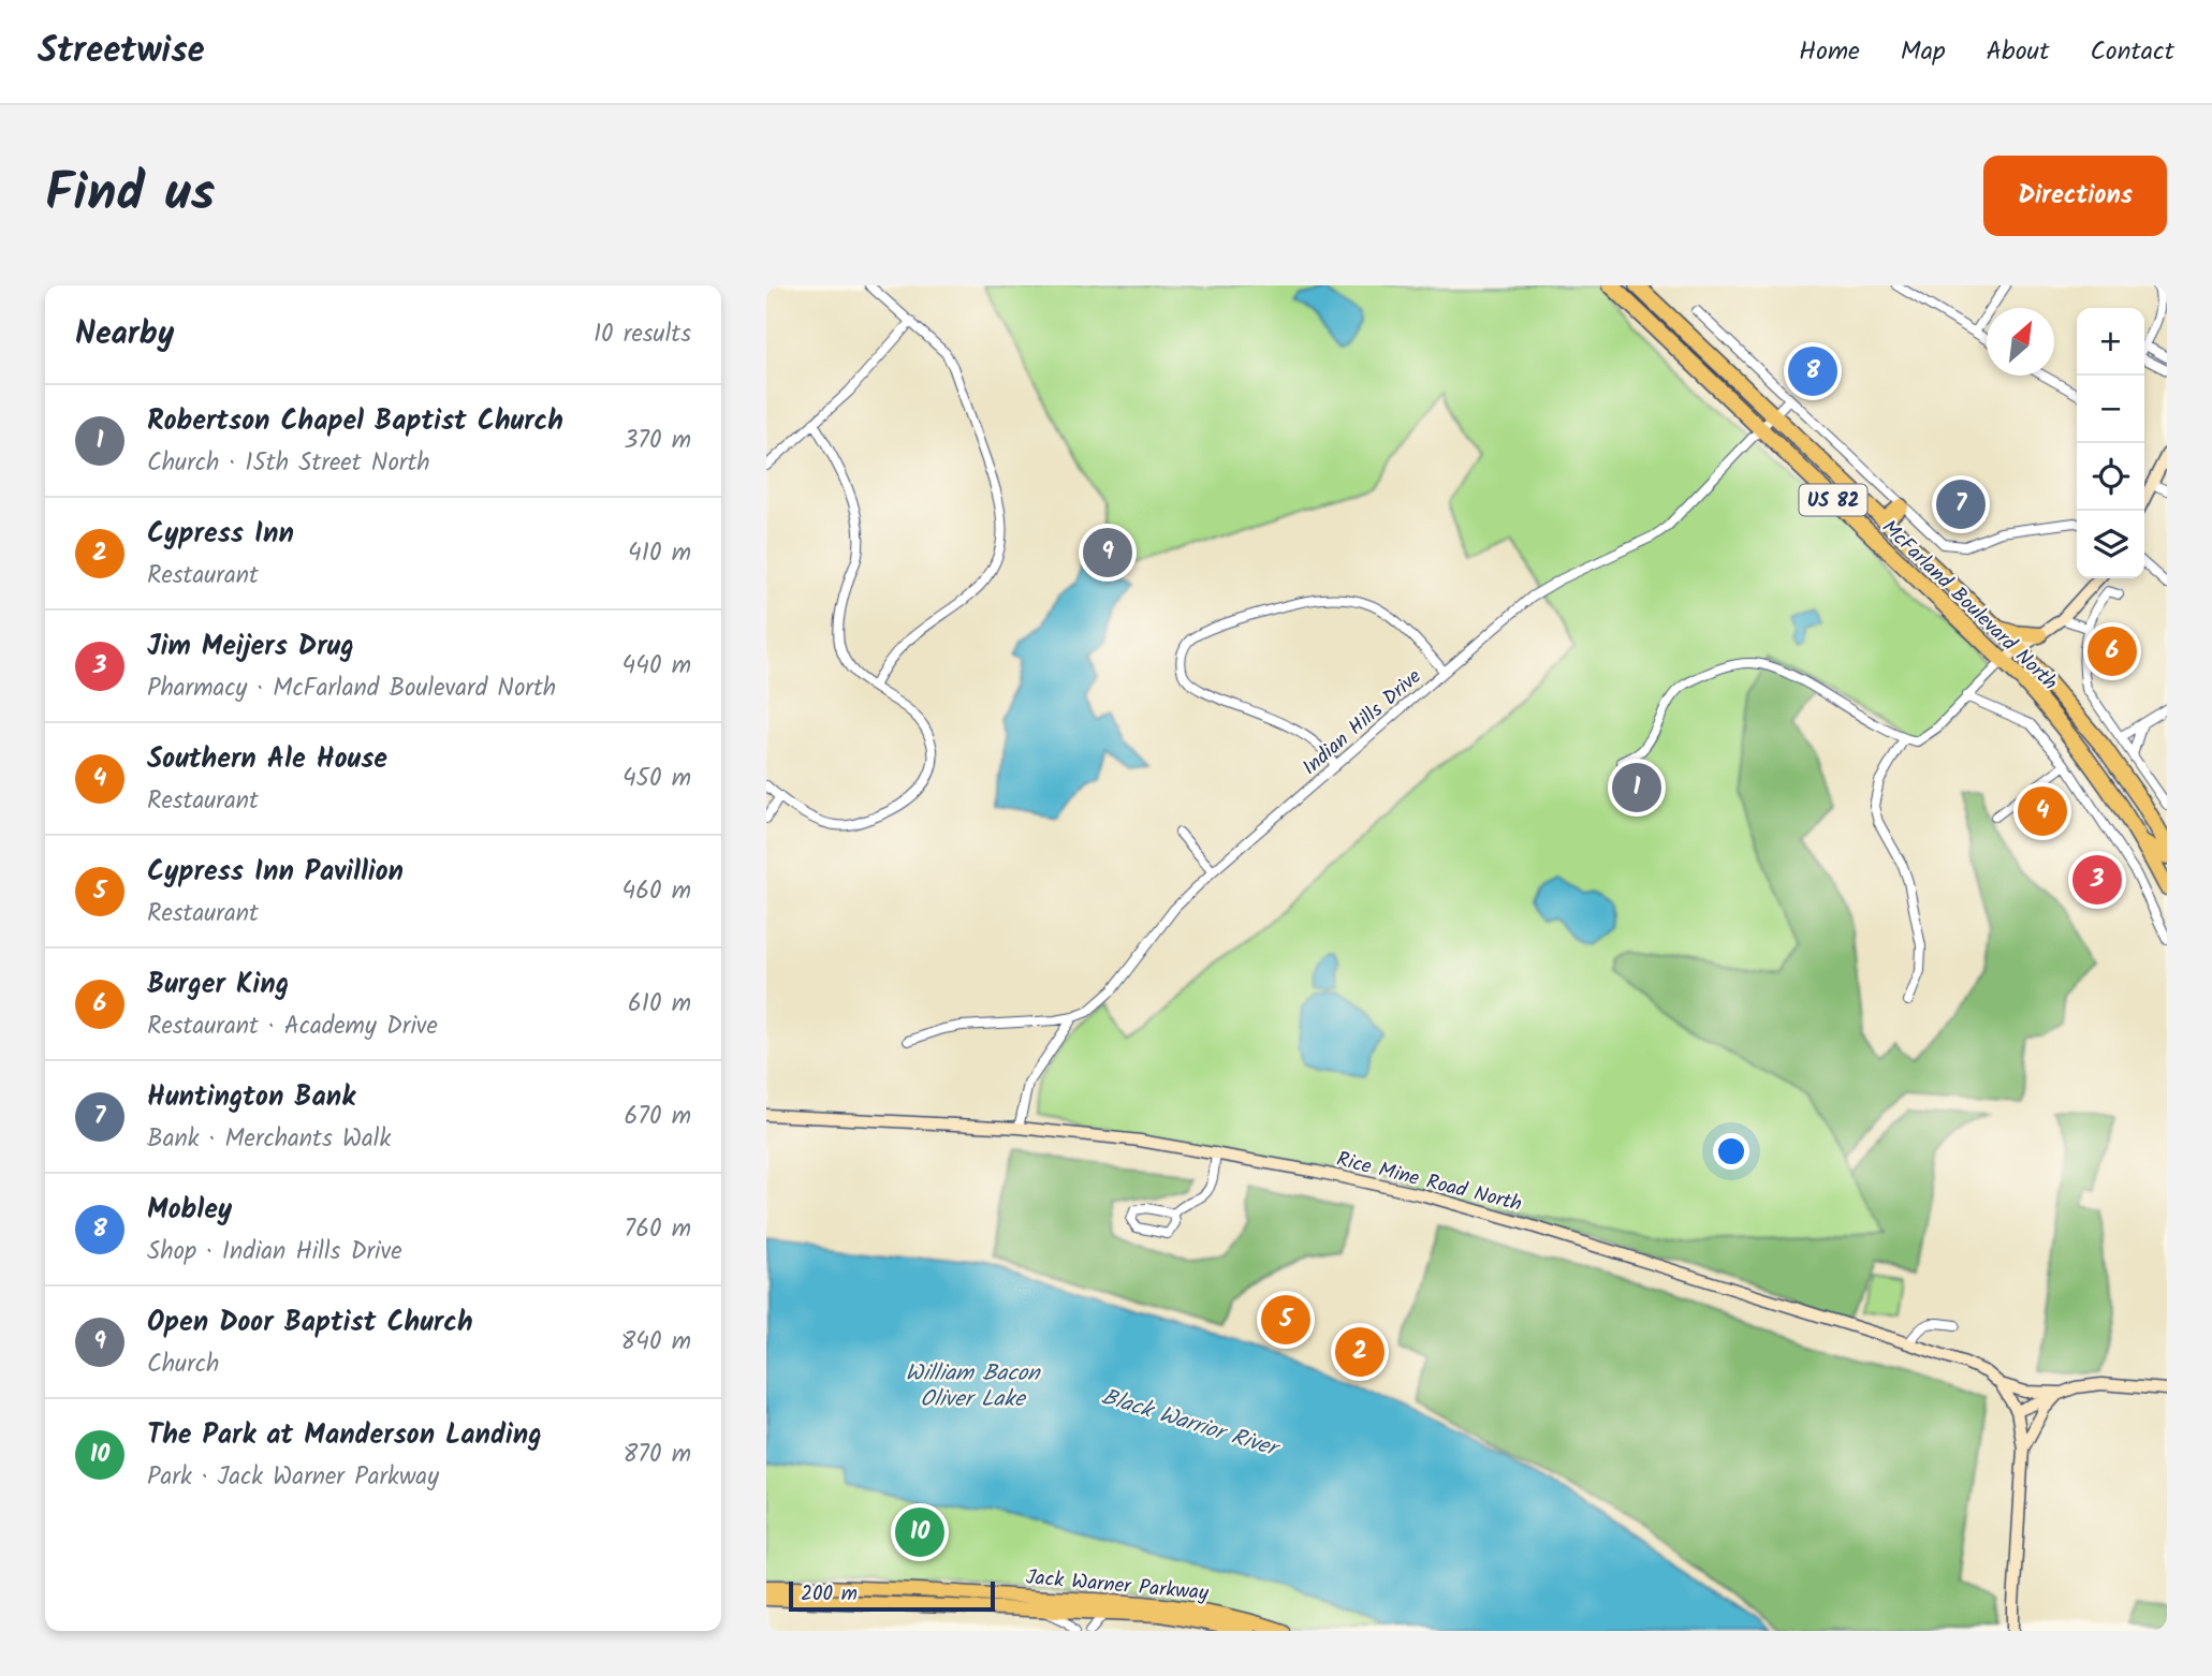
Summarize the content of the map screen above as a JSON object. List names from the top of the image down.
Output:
{
  "streets": {
    "highway": ["US 82", "McFarland Boulevard North"],
    "main road": ["Rice Mine Road North", "Jack Warner Parkway"],
    "street": ["Indian Hills Drive"]
  },
  "crossings": [
    ["McFarland Boulevard North", "Indian Hills Drive"],
    ["Indian Hills Drive", "Rice Mine Road North"]
  ],
  "water": ["William Bacon Oliver Lake", "Black Warrior River"],
  "scale_bar": "200 m",
  "north": "top right",
  "page": {
    "header": "Streetwise",
    "nav": [
      "Home",
      "Map",
      "About",
      "Contact"
    ],
    "title": "Find us",
    "buttons": "Directions",
    "heading": ["Nearby", "10 results"],
    "map_buttons": ["+", "−"],
    "pins": [
      "8",
      "7",
      "9",
      "6",
      "1",
      "4",
      "3",
      "5",
      "2",
      "10"
    ],
    "list": [
      {
        "mark": "1",
        "name": "Robertson Chapel Baptist Church",
        "note": "Church · 15th Street North",
        "value": "370 m"
      },
      {
        "mark": "2",
        "name": "Cypress Inn",
        "note": "Restaurant",
        "value": "410 m"
      },
      {
        "mark": "3",
        "name": "Jim Meijers Drug",
        "note": "Pharmacy · McFarland Boulevard North",
        "value": "440 m"
      },
      {
        "mark": "4",
        "name": "Southern Ale House",
        "note": "Restaurant",
        "value": "450 m"
      },
      {
        "mark": "5",
        "name": "Cypress Inn Pavillion",
        "note": "Restaurant",
        "value": "460 m"
      },
      {
        "mark": "6",
        "name": "Burger King",
        "note": "Restaurant · Academy Drive",
        "value": "610 m"
      },
      {
        "mark": "7",
        "name": "Huntington Bank",
        "note": "Bank · Merchants Walk",
        "value": "670 m"
      },
      {
        "mark": "8",
        "name": "Mobley",
        "note": "Shop · Indian Hills Drive",
        "value": "760 m"
      },
      {
        "mark": "9",
        "name": "Open Door Baptist Church",
        "note": "Church",
        "value": "840 m"
      },
      {
        "mark": "10",
        "name": "The Park at Manderson Landing",
        "note": "Park · Jack Warner Parkway",
        "value": "870 m"
      }
    ],
    "scale": "200 m"
  }
}
